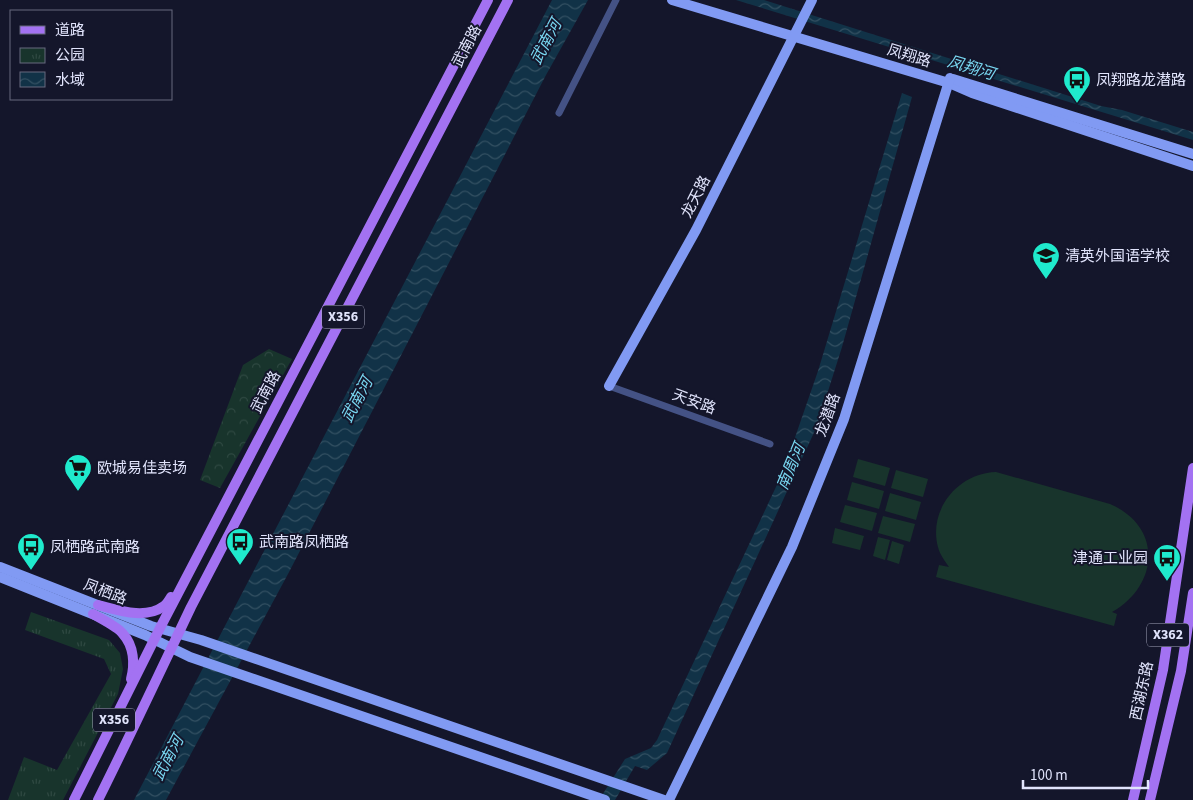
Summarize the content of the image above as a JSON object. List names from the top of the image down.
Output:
{
  "streets": {
    "main road": [
      "武南路",
      "X356",
      "X362",
      "西湖东路"
    ],
    "street": [
      "凤翔路",
      "龙天路",
      "天安路",
      "龙潜路",
      "凤栖路"
    ]
  },
  "crossings": [
    ["武南路", "凤栖路"],
    ["凤翔路", "龙天路"],
    ["凤翔路", "龙潜路"],
    ["龙天路", "天安路"]
  ],
  "water": ["武南河", "凤翔河", "南周河"],
  "places": {
    "bus stop": [
      "凤翔路龙潜路",
      "武南路凤栖路",
      "凤栖路武南路",
      "津通工业园"
    ],
    "school or university": ["清英外国语学校"],
    "supermarket": ["欧城易佳卖场"]
  },
  "legend": ["道路", "公园", "水域"],
  "scale_bar": "100 m"
}
